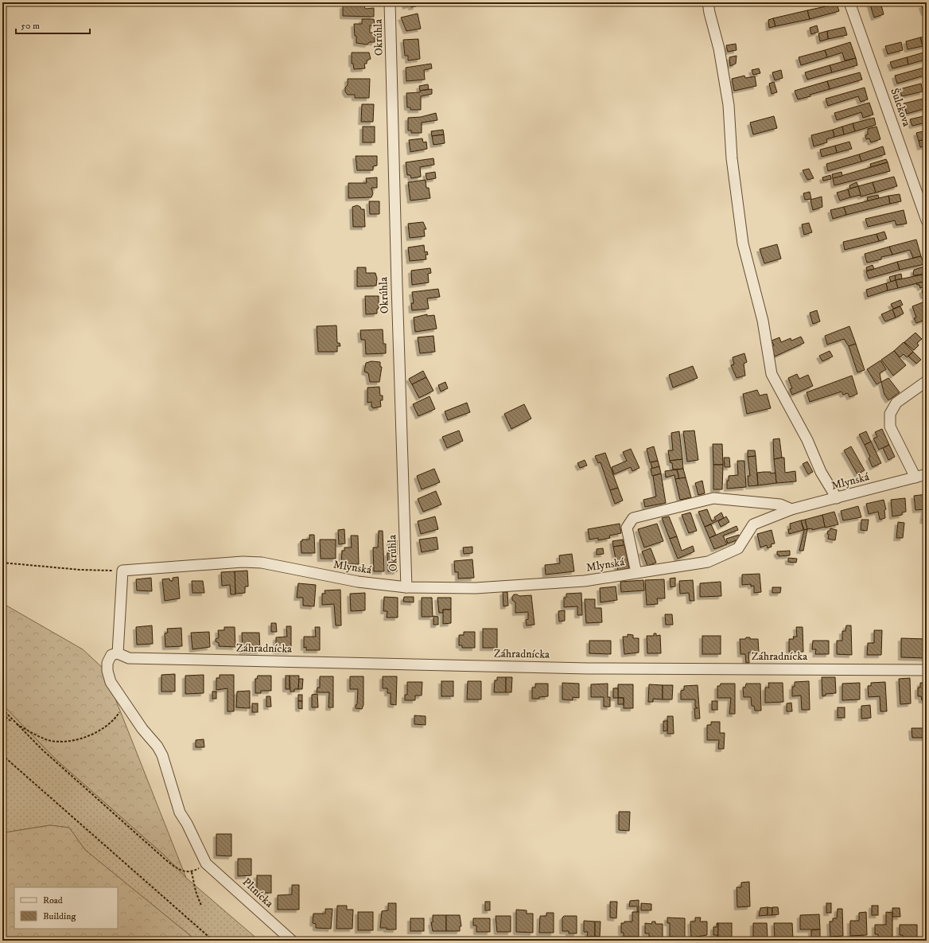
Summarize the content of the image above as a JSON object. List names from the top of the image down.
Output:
{
  "streets": {
    "street": [
      "Okrúhla",
      "Šulekova",
      "Mlynská",
      "Záhradnícka",
      "Pltnícka"
    ]
  },
  "crossings": [
    ["Okrúhla", "Mlynská"]
  ],
  "legend": ["Road", "Building"],
  "scale_bar": "50 m"
}
